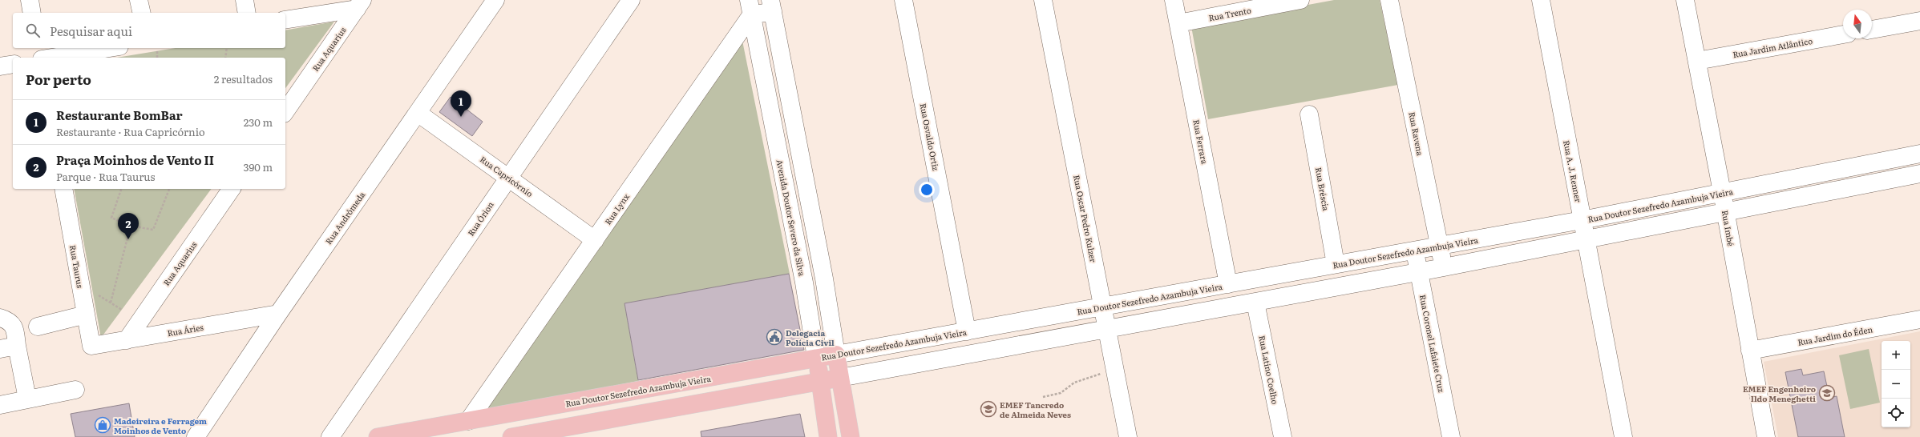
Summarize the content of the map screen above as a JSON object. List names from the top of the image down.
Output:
{
  "streets": {
    "main road": ["Rua Doutor Sezefredo Azambuja Vieira", "Avenida Doutor Severo da Silva"],
    "street": [
      "Rua Trento",
      "Rua Jardim Atlântico",
      "Rua Aquarius",
      "Rua Ravena",
      "Rua Osvaldo Ortiz",
      "Rua Ferrara",
      "Rua A. J. Renner",
      "Rua Capricórnio",
      "Rua Bréscia",
      "Rua Lynx",
      "Rua Andrômeda",
      "Rua Órion",
      "Rua Oscar Pedro Kulzer",
      "Rua Imbé",
      "Rua Taurus",
      "Rua Áries",
      "Rua Jardim do Éden",
      "Rua Coronel Lafaiete Cruz",
      "Rua Latino Coelho"
    ]
  },
  "crossings": [
    ["Rua Trento", "Rua Ferrara"],
    ["Rua Jardim Atlântico", "Rua Imbé"],
    ["Rua Aquarius", "Rua Áries"],
    ["Rua Ravena", "Rua Doutor Sezefredo Azambuja Vieira"],
    ["Rua Osvaldo Ortiz", "Rua Doutor Sezefredo Azambuja Vieira"],
    ["Rua Ferrara", "Rua Doutor Sezefredo Azambuja Vieira"],
    ["Rua A. J. Renner", "Rua Doutor Sezefredo Azambuja Vieira"],
    ["Rua Capricórnio", "Rua Lynx"],
    ["Rua Capricórnio", "Rua Andrômeda"],
    ["Rua Capricórnio", "Rua Órion"],
    ["Rua Bréscia", "Rua Doutor Sezefredo Azambuja Vieira"],
    ["Rua Doutor Sezefredo Azambuja Vieira", "Rua Lynx"],
    ["Rua Doutor Sezefredo Azambuja Vieira", "Avenida Doutor Severo da Silva"],
    ["Rua Doutor Sezefredo Azambuja Vieira", "Rua Oscar Pedro Kulzer"],
    ["Rua Doutor Sezefredo Azambuja Vieira", "Rua Imbé"],
    ["Rua Doutor Sezefredo Azambuja Vieira", "Rua Coronel Lafaiete Cruz"],
    ["Rua Lynx", "Avenida Doutor Severo da Silva"],
    ["Rua Andrômeda", "Rua Áries"],
    ["Rua Imbé", "Rua Jardim do Éden"],
    ["Rua Taurus", "Rua Áries"]
  ],
  "places": {
    "public building": ["Delegacia Polícia Civil"],
    "school or university": ["EMEF Engenheiro Ildo Meneghetti", "EMEF Tancredo de Almeida Neves"],
    "shop": ["Madeireira e Ferragem Moinhos de Vento"]
  },
  "north": "top",
  "page": {
    "search": "Pesquisar aqui",
    "heading": ["Por perto", "2 resultados"],
    "pins": ["1", "2"],
    "list": [
      {
        "mark": "1",
        "name": "Restaurante BomBar",
        "note": "Restaurante · Rua Capricórnio",
        "value": "230 m"
      },
      {
        "mark": "2",
        "name": "Praça Moinhos de Vento II",
        "note": "Parque · Rua Taurus",
        "value": "390 m"
      }
    ],
    "map_buttons": ["+", "−"]
  }
}
